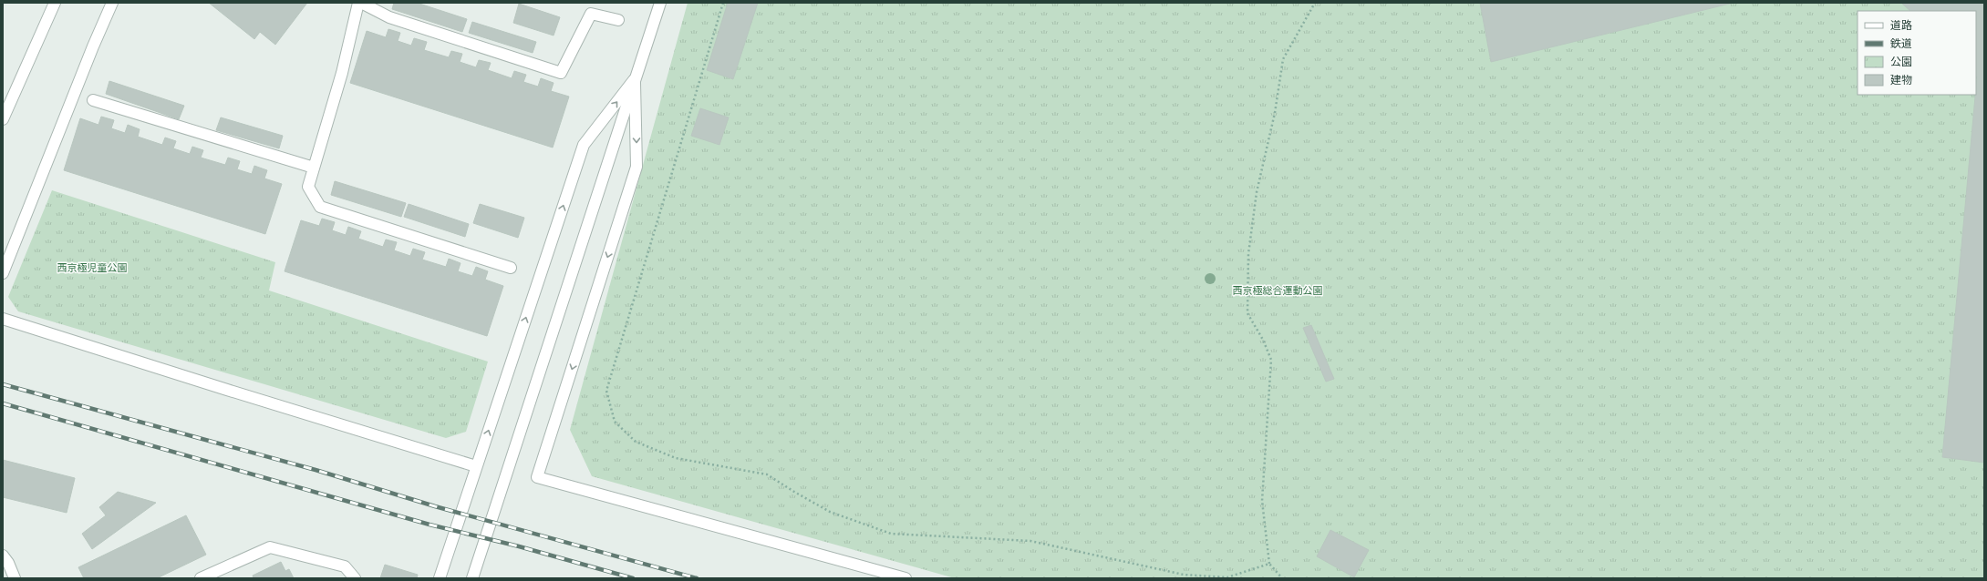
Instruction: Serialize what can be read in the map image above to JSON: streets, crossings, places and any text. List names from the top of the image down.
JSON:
{
  "parks": ["西京極児童公園", "西京極総合運動公園"],
  "legend": [
    "道路",
    "鉄道",
    "公園",
    "建物"
  ]
}
